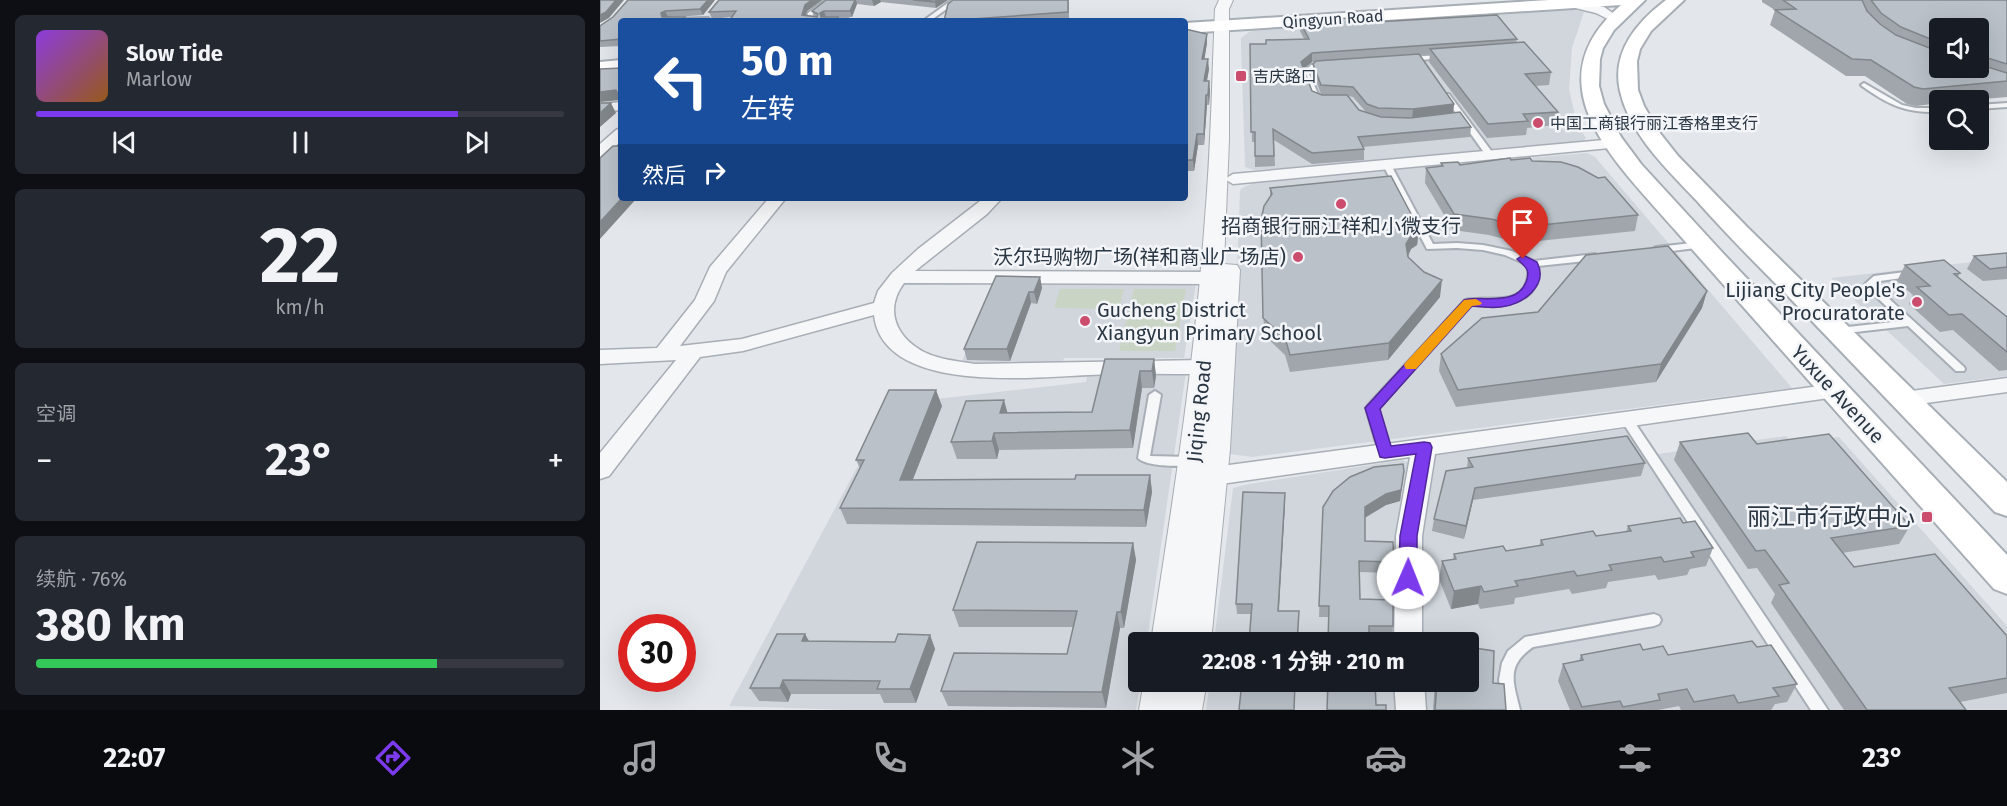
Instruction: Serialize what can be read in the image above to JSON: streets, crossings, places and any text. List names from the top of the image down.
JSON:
{
  "streets": {
    "main road": ["Qingyun Road", "Yuxue Avenue"],
    "street": ["Jiqing Road"]
  },
  "crossings": [
    ["Qingyun Road", "Yuxue Avenue"],
    ["Qingyun Road", "Jiqing Road"]
  ],
  "places": {
    "transit": ["吉庆路口", "丽江市行政中心"],
    "other": [
      "中国工商银行丽江香格里支行",
      "招商银行丽江祥和小微支行",
      "沃尔玛购物广场(祥和商业广场店)",
      "Lijiang City People's Procuratorate",
      "Gucheng District Xiangyun Primary School"
    ]
  },
  "page": {
    "turn": ["50 m", "左转"],
    "song": ["Slow Tide", "Marlow"],
    "then": "然后",
    "tile": [
      ["22", "km/h"],
      "空调",
      ["续航 · 76%", "380 km"]
    ],
    "heat": ["−", "23°", "+"],
    "limit": "30",
    "trip": "22:08 · 1 分钟 · 210 m",
    "tabs": ["22:07", "23°"]
  }
}
